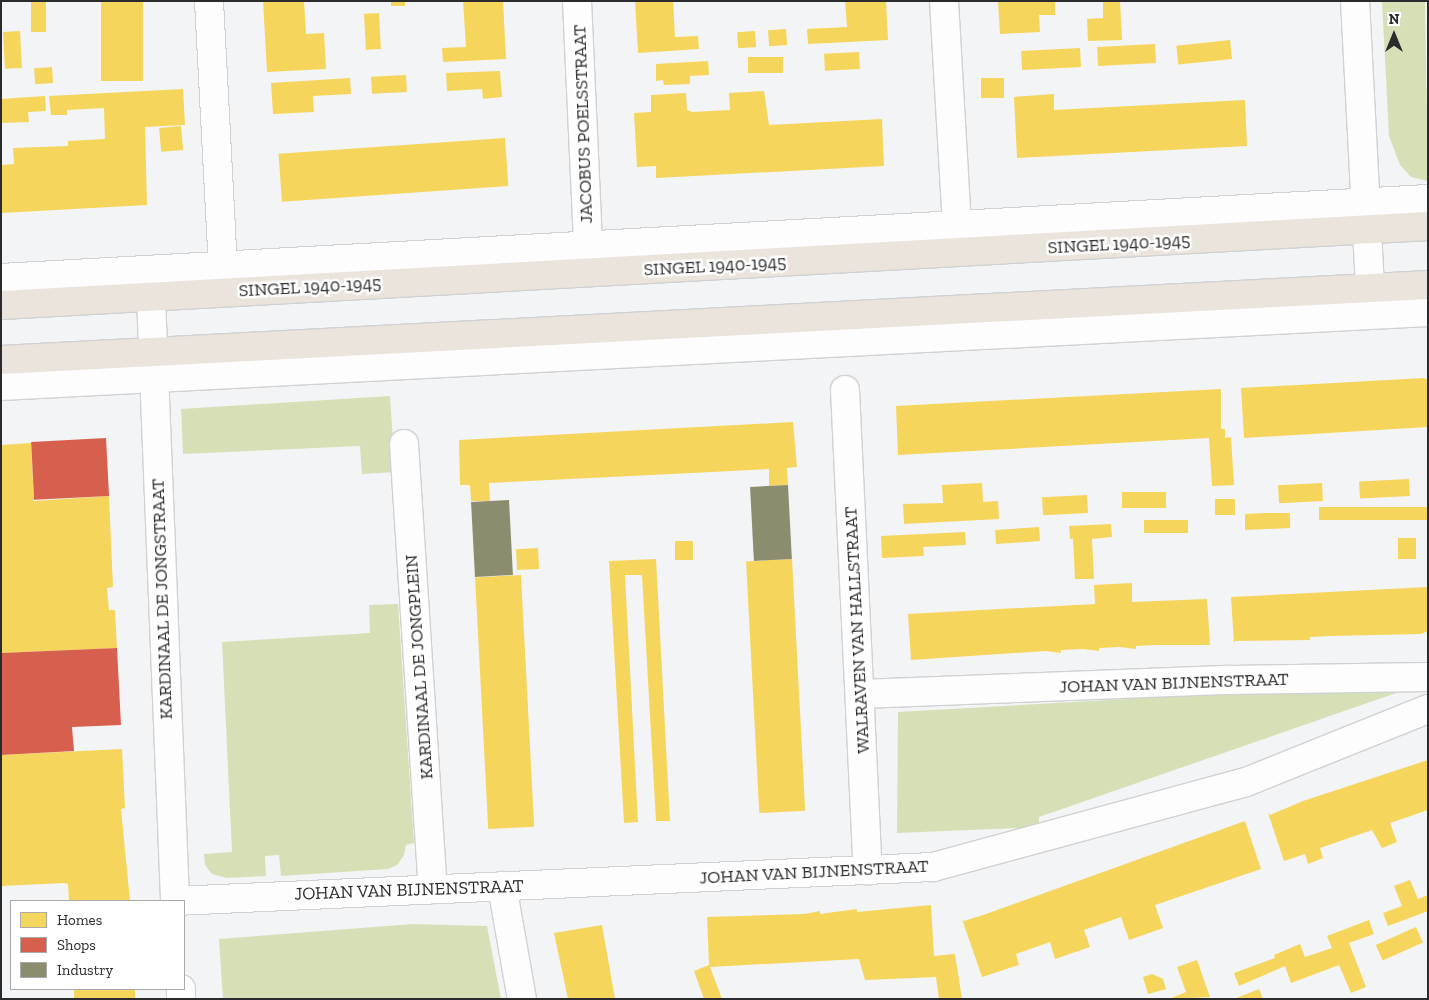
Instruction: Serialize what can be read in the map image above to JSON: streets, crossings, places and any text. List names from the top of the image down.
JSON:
{
  "streets": {
    "main road": ["SINGEL 1940-1945"],
    "street": [
      "JACOBUS POELSSTRAAT",
      "KARDINAAL DE JONGSTRAAT",
      "WALRAVEN VAN HALLSTRAAT",
      "KARDINAAL DE JONGPLEIN",
      "JOHAN VAN BIJNENSTRAAT"
    ]
  },
  "crossings": [
    ["JACOBUS POELSSTRAAT", "SINGEL 1940-1945"],
    ["SINGEL 1940-1945", "KARDINAAL DE JONGSTRAAT"],
    ["WALRAVEN VAN HALLSTRAAT", "JOHAN VAN BIJNENSTRAAT"],
    ["KARDINAAL DE JONGPLEIN", "JOHAN VAN BIJNENSTRAAT"]
  ],
  "legend": ["Homes", "Shops", "Industry"],
  "north": "top"
}
